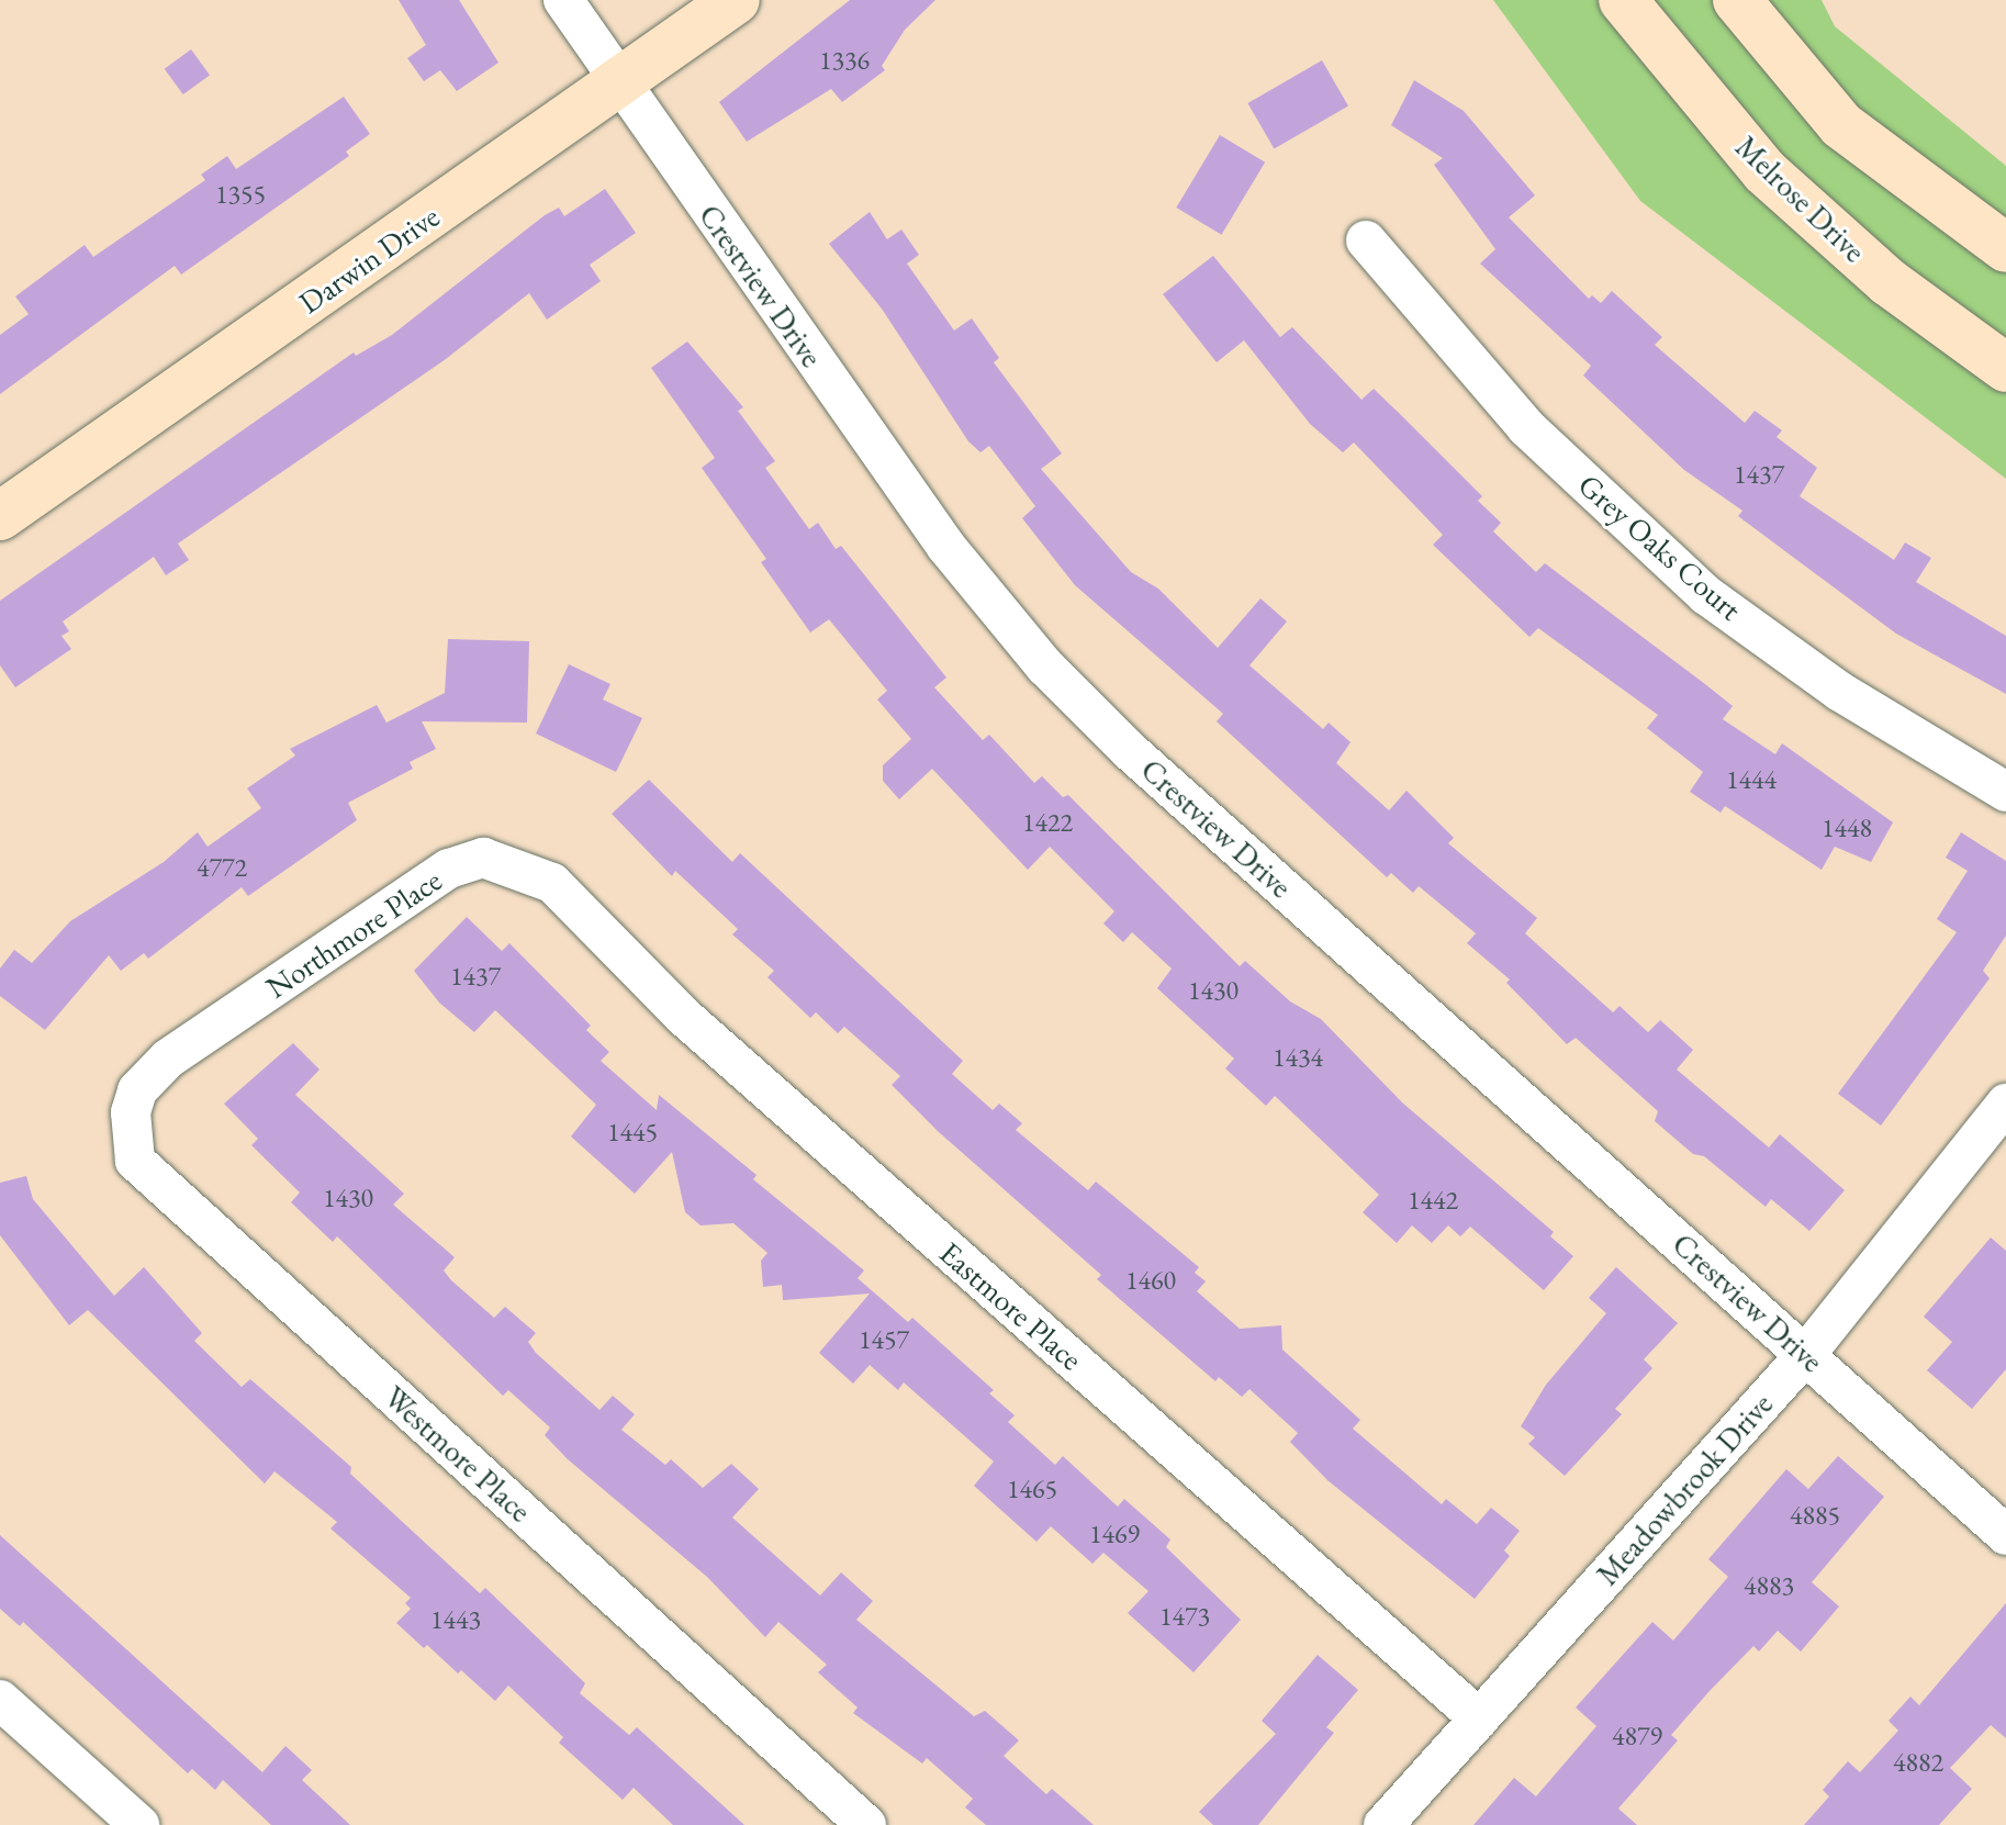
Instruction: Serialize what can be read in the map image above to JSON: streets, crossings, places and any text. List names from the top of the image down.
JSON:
{
  "streets": {
    "street": [
      "Melrose Drive",
      "Darwin Drive",
      "Crestview Drive",
      "Grey Oaks Court",
      "Northmore Place",
      "Eastmore Place",
      "Westmore Place",
      "Meadowbrook Drive"
    ]
  },
  "crossings": [
    ["Darwin Drive", "Crestview Drive"],
    ["Crestview Drive", "Meadowbrook Drive"],
    ["Northmore Place", "Eastmore Place"],
    ["Northmore Place", "Westmore Place"],
    ["Eastmore Place", "Meadowbrook Drive"]
  ],
  "house_numbers": [
    "1336",
    "1355",
    "1437",
    "1444",
    "1422",
    "1448",
    "4772",
    "1437",
    "1430",
    "1434",
    "1445",
    "1430",
    "1442",
    "1460",
    "1457",
    "1465",
    "4885",
    "1469",
    "4883",
    "1473",
    "1443",
    "4879",
    "4882"
  ]
}
